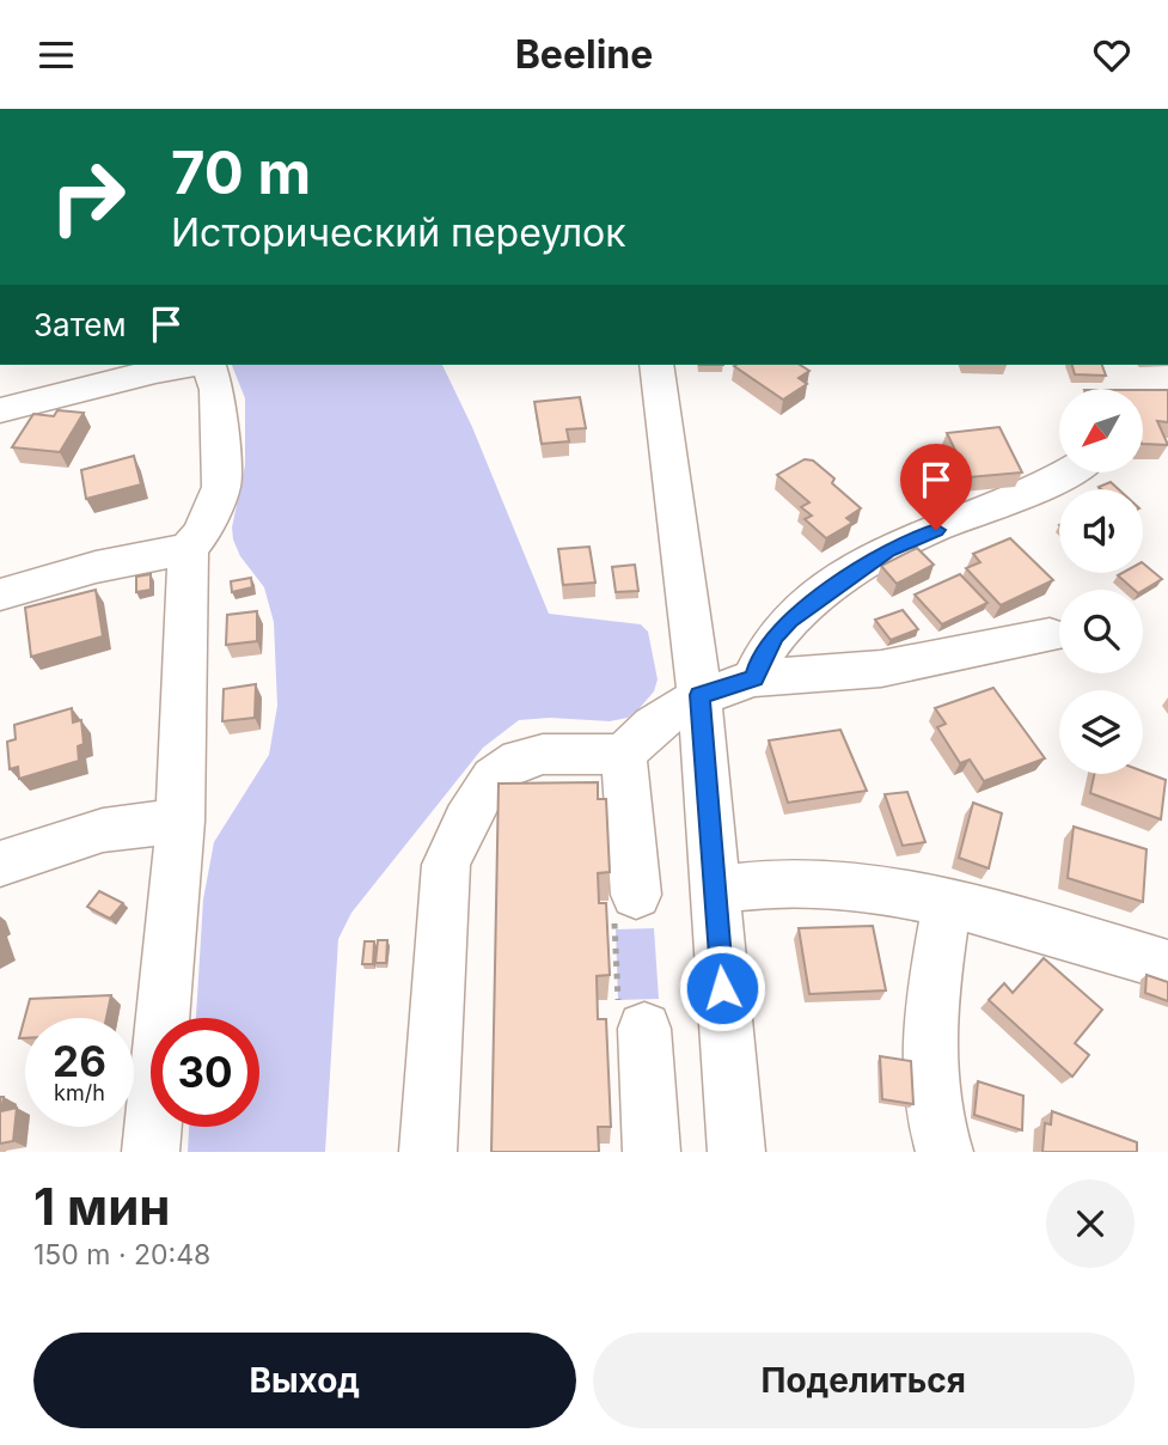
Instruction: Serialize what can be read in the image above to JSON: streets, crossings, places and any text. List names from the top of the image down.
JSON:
{
  "north": "bottom left",
  "page": {
    "header": "Beeline",
    "turn": ["70 m", "Исторический переулок"],
    "then": "Затем",
    "speed": "26 km/h",
    "limit": "30",
    "heading": ["1 мин", "150 m · 20:48"],
    "buttons": ["Выход", "Поделиться"]
  }
}
